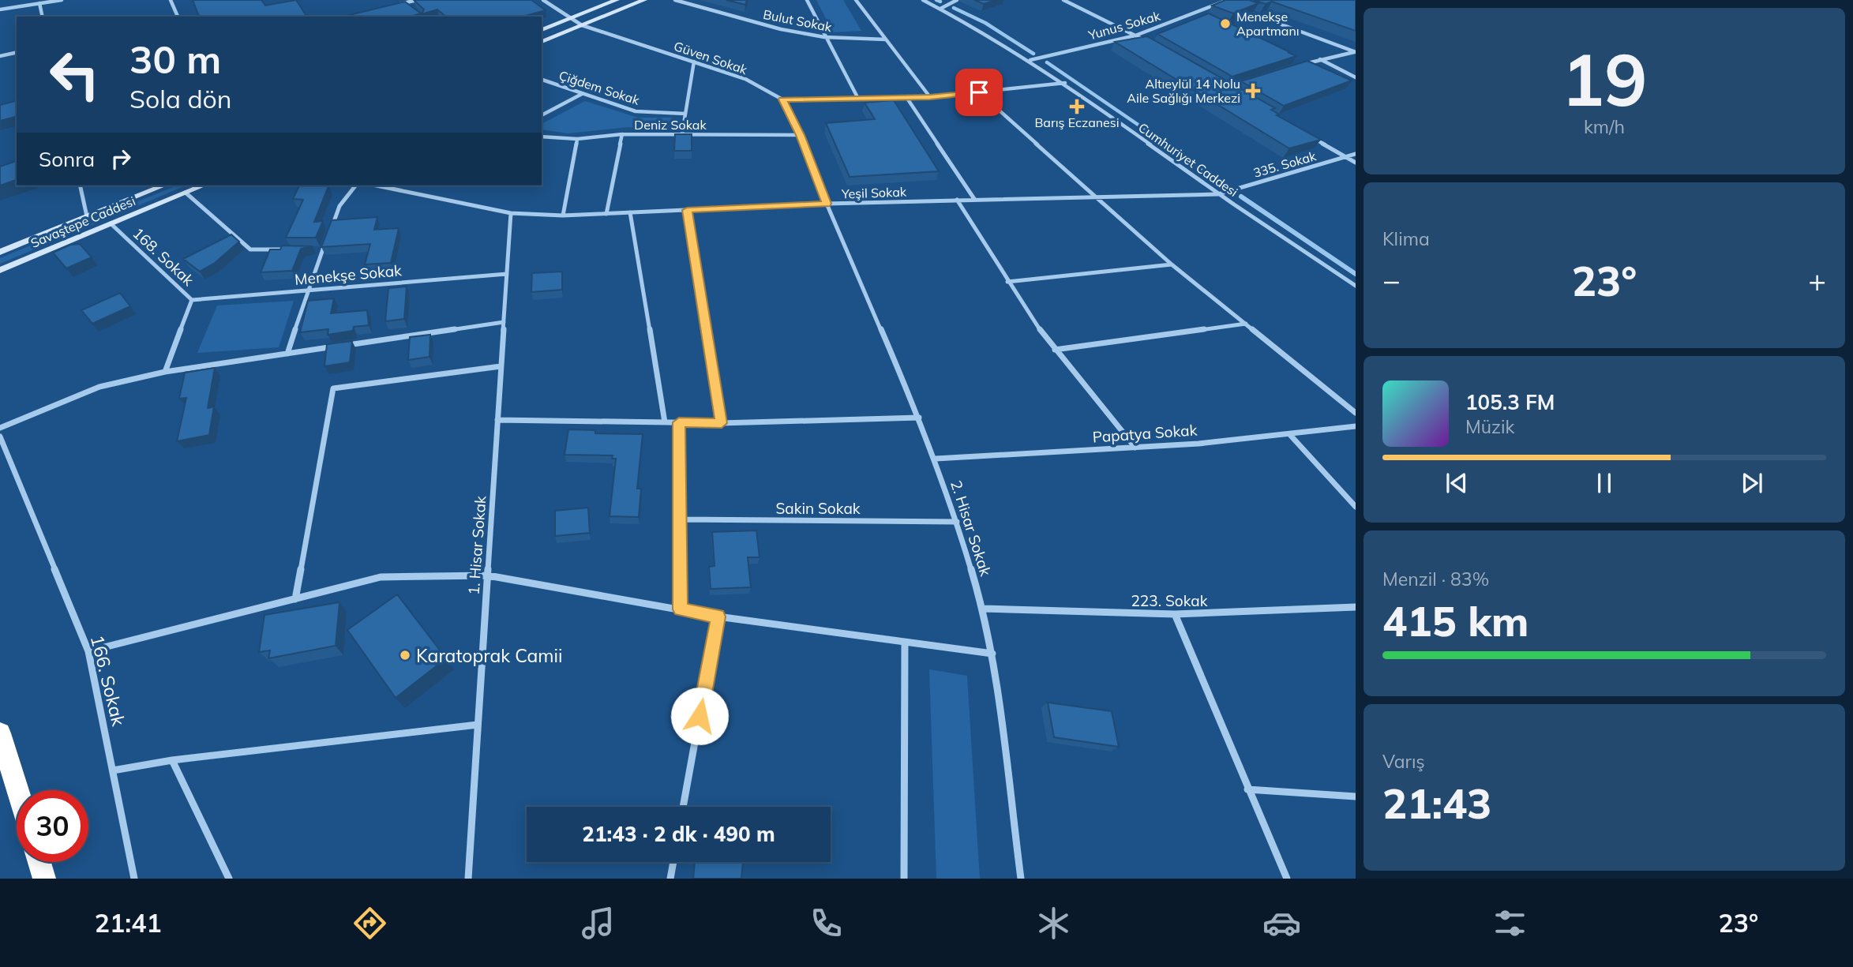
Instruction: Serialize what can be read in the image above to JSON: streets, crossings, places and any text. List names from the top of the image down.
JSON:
{
  "streets": {
    "main road": ["Savaştepe Caddesi"],
    "street": [
      "Bulut Sokak",
      "Yunus Sokak",
      "Güven Sokak",
      "Çiğdem Sokak",
      "Deniz Sokak",
      "Cumhuriyet Caddesi",
      "335. Sokak",
      "Yeşil Sokak",
      "168. Sokak",
      "Menekşe Sokak",
      "Papatya Sokak",
      "Sakin Sokak",
      "2. Hisar Sokak",
      "1. Hisar Sokak",
      "223. Sokak",
      "166. Sokak"
    ]
  },
  "crossings": [
    ["Yunus Sokak", "Cumhuriyet Caddesi"],
    ["Güven Sokak", "Cumhuriyet Caddesi"],
    ["Güven Sokak", "2. Hisar Sokak"],
    ["Deniz Sokak", "2. Hisar Sokak"],
    ["Cumhuriyet Caddesi", "335. Sokak"],
    ["Cumhuriyet Caddesi", "Yeşil Sokak"],
    ["335. Sokak", "Yeşil Sokak"],
    ["Yeşil Sokak", "2. Hisar Sokak"],
    ["Yeşil Sokak", "1. Hisar Sokak"],
    ["Savaştepe Caddesi", "168. Sokak"],
    ["168. Sokak", "Menekşe Sokak"],
    ["Menekşe Sokak", "1. Hisar Sokak"],
    ["Papatya Sokak", "2. Hisar Sokak"],
    ["Sakin Sokak", "2. Hisar Sokak"],
    ["2. Hisar Sokak", "223. Sokak"]
  ],
  "places": {
    "other": ["Menekşe Apartmanı", "Karatoprak Camii"],
    "health": ["Altıeylül 14 Nolu Aile Sağlığı Merkezi", "Barış Eczanesi"]
  },
  "page": {
    "tile": [
      ["19", "km/h"],
      "Klima",
      ["Menzil · 83%", "415 km"],
      ["Varış", "21:43"]
    ],
    "turn": ["30 m", "Sola dön"],
    "then": "Sonra",
    "heat": ["−", "23°", "+"],
    "song": ["105.3 FM", "Müzik"],
    "limit": "30",
    "trip": "21:43 · 2 dk · 490 m",
    "tabs": ["21:41", "23°"]
  }
}
